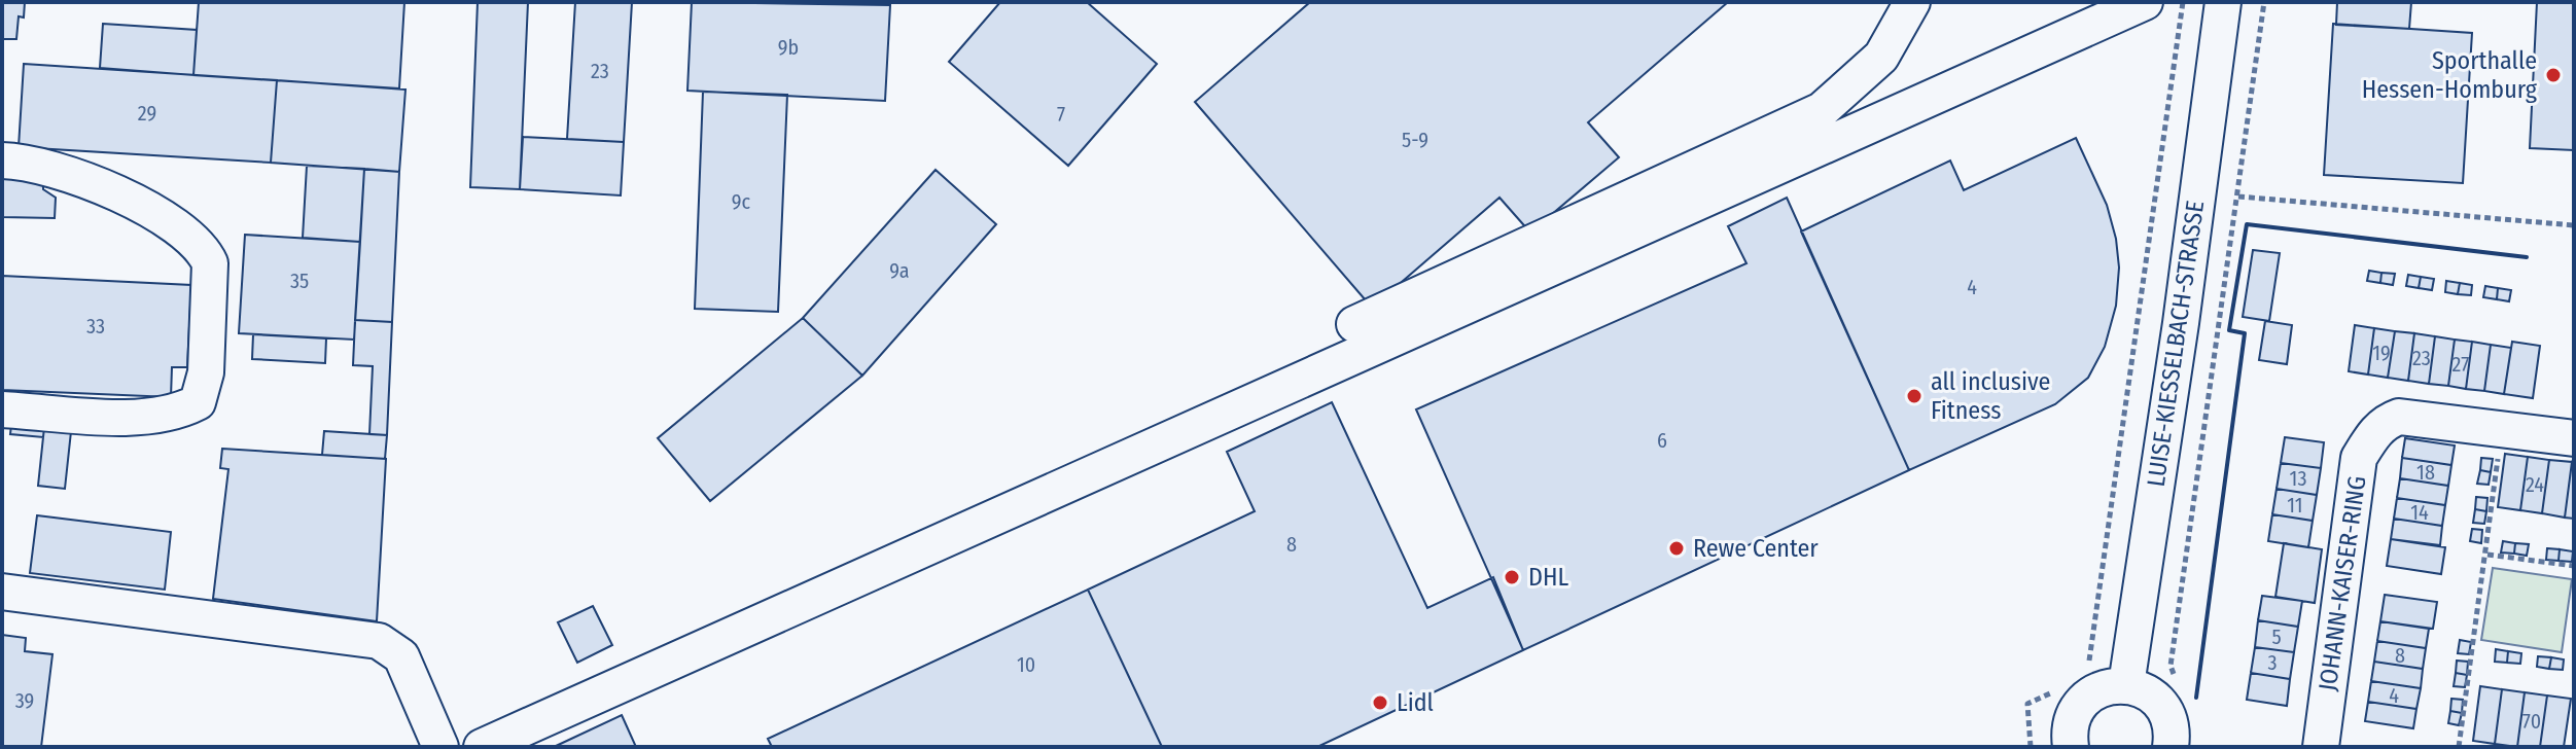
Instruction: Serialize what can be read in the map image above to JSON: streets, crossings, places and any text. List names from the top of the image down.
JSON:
{
  "streets": {
    "street": ["LUISE-KIESSELBACH-STRASSE", "JOHANN-KAISER-RING"]
  },
  "places": [
    "Sporthalle Hessen-Homburg",
    "all inclusive Fitness",
    "Rewe Center",
    "DHL",
    "Lidl"
  ],
  "house_numbers": [
    "9b",
    "23",
    "29",
    "7",
    "5-9",
    "9c",
    "9a",
    "35",
    "4",
    "33",
    "19",
    "23",
    "27",
    "6",
    "18",
    "13",
    "24",
    "11",
    "14",
    "8",
    "5",
    "8",
    "3",
    "10",
    "4",
    "39",
    "70"
  ]
}
